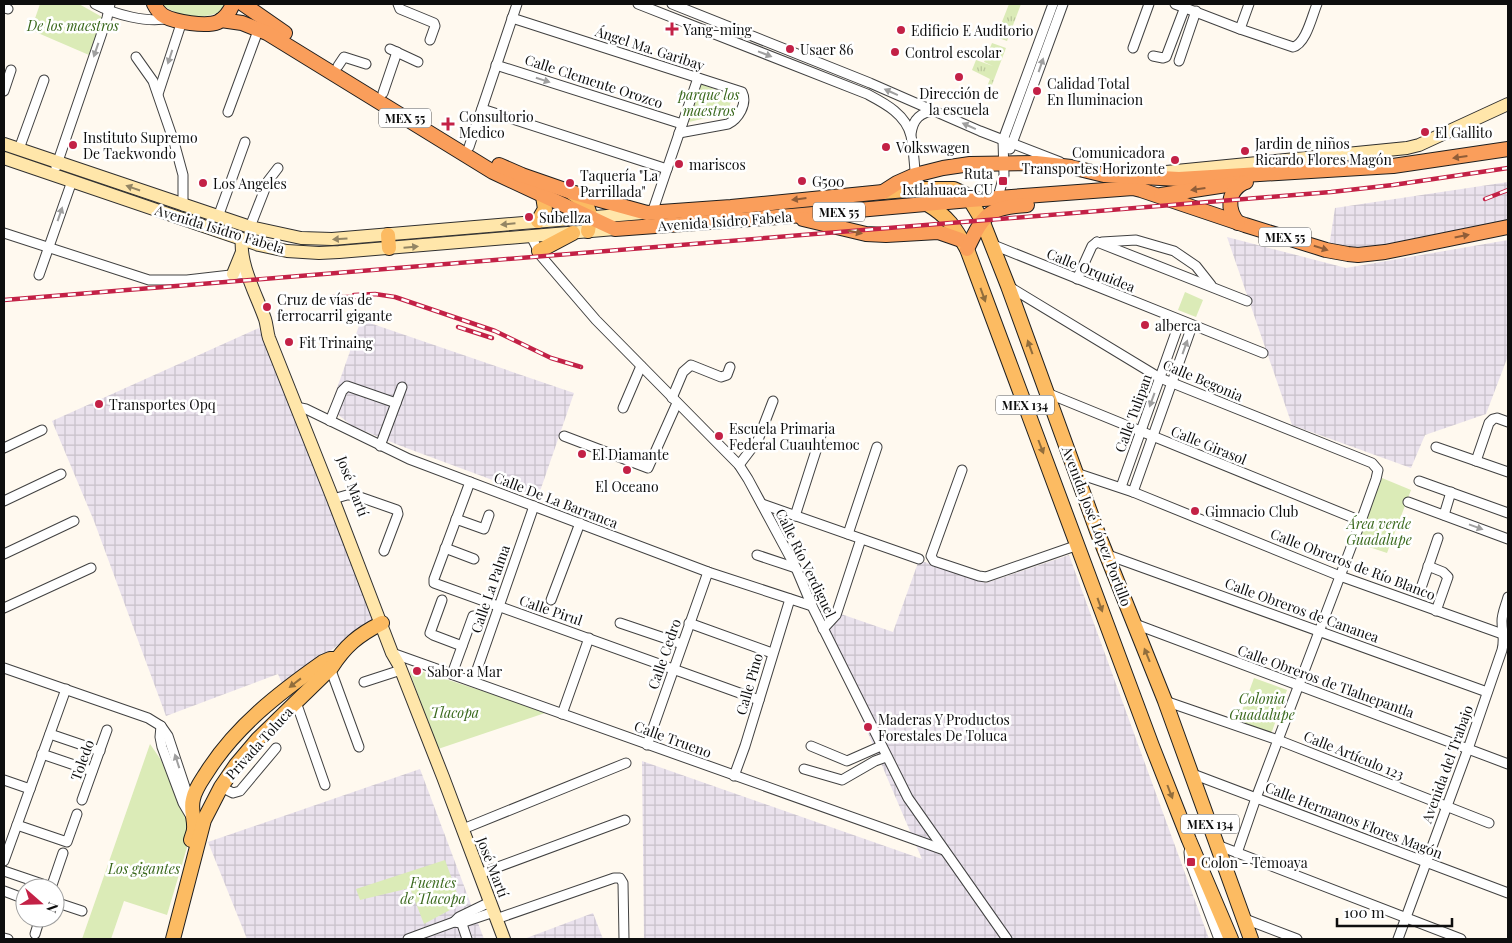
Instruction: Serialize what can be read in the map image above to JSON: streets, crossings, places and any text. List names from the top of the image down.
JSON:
{
  "streets": {
    "highway": ["MEX 55", "Avenida Isidro Fabela"],
    "main road": [
      "MEX 134",
      "José Martí",
      "Avenida José López Portillo",
      "Privada Toluca"
    ],
    "street": [
      "Ángel Ma. Garibay",
      "Calle Clemente Orozco",
      "Calle Orquidea",
      "Calle Begonia",
      "Calle Tulipan",
      "Calle Girasol",
      "Calle De La Barranca",
      "Calle Río Verdiguel",
      "Calle Obreros de Río Blanco",
      "Calle La Palma",
      "Calle Pirul",
      "Calle Obreros de Cananea",
      "Calle Cedro",
      "Calle Obreros de Tlalnepantla",
      "Calle Pino",
      "Calle Trueno",
      "Calle Artículo 123",
      "Toledo",
      "Avenida del Trabajo",
      "Calle Hermanos Flores Magón"
    ]
  },
  "crossings": [
    ["Ángel Ma. Garibay", "Calle Clemente Orozco"],
    ["MEX 55", "Avenida Isidro Fabela"],
    ["Avenida Isidro Fabela", "MEX 134"],
    ["Avenida Isidro Fabela", "José Martí"],
    ["Avenida Isidro Fabela", "Avenida José López Portillo"],
    ["Avenida Isidro Fabela", "Calle Río Verdiguel"],
    ["Calle Orquidea", "Calle Tulipan"],
    ["Calle Orquidea", "Avenida José López Portillo"],
    ["Calle Begonia", "Calle Tulipan"],
    ["Calle Begonia", "Calle Girasol"],
    ["Calle Begonia", "Avenida José López Portillo"],
    ["MEX 134", "Avenida José López Portillo"],
    ["Calle Tulipan", "Calle Girasol"],
    ["Calle Tulipan", "Calle Obreros de Río Blanco"],
    ["Calle Girasol", "Avenida José López Portillo"],
    ["José Martí", "Calle De La Barranca"],
    ["José Martí", "Calle Trueno"],
    ["José Martí", "Privada Toluca"],
    ["Calle De La Barranca", "Calle Río Verdiguel"],
    ["Calle De La Barranca", "Calle La Palma"],
    ["Calle De La Barranca", "Calle Pirul"],
    ["Calle De La Barranca", "Calle Cedro"],
    ["Calle De La Barranca", "Calle Pino"],
    ["Avenida José López Portillo", "Calle Obreros de Río Blanco"],
    ["Avenida José López Portillo", "Calle Obreros de Cananea"],
    ["Avenida José López Portillo", "Calle Obreros de Tlalnepantla"],
    ["Avenida José López Portillo", "Calle Artículo 123"],
    ["Avenida José López Portillo", "Calle Hermanos Flores Magón"],
    ["Calle Río Verdiguel", "Calle Trueno"],
    ["Calle Obreros de Río Blanco", "Avenida del Trabajo"],
    ["Calle La Palma", "Calle Pirul"],
    ["Calle La Palma", "Calle Trueno"],
    ["Calle Pirul", "Calle Cedro"],
    ["Calle Pirul", "Calle Pino"],
    ["Calle Obreros de Cananea", "Avenida del Trabajo"],
    ["Calle Cedro", "Calle Trueno"],
    ["Calle Obreros de Tlalnepantla", "Avenida del Trabajo"],
    ["Calle Pino", "Calle Trueno"],
    ["Calle Artículo 123", "Avenida del Trabajo"],
    ["Avenida del Trabajo", "Calle Hermanos Flores Magón"]
  ],
  "parks": [
    "De los maestros",
    "parque los maestros",
    "Área verde Guadalupe",
    "Colonia Guadalupe",
    "Tlacopa",
    "Los gigantes",
    "Fuentes de Tlacopa"
  ],
  "places": {
    "health": ["Yang-ming", "Consultorio Medico"],
    "other": [
      "Edificio E Auditorio",
      "Usaer 86",
      "Control escolar",
      "Dirección de la escuela",
      "Calidad Total En Iluminacion",
      "El Gallito",
      "Instituto Supremo De Taekwondo",
      "Volkswagen",
      "Jardin de niños Ricardo Flores Magón",
      "Comunicadora Transportes Horizonte",
      "mariscos",
      "G500",
      "Los Angeles",
      "Taquería \"La Parrillada\"",
      "Subellza",
      "Cruz de vías de ferrocarril gigante",
      "alberca",
      "Fit Trinaing",
      "Transportes Opq",
      "Escuela Primaria Federal Cuauhtemoc",
      "El Diamante",
      "El Oceano",
      "Gimnacio Club",
      "Sabor a Mar",
      "Maderas Y Productos Forestales De Toluca"
    ],
    "transit": ["Ruta Ixtlahuaca-CU", "Colon - Temoaya"]
  },
  "scale_bar": "100 m",
  "north": "right"
}
